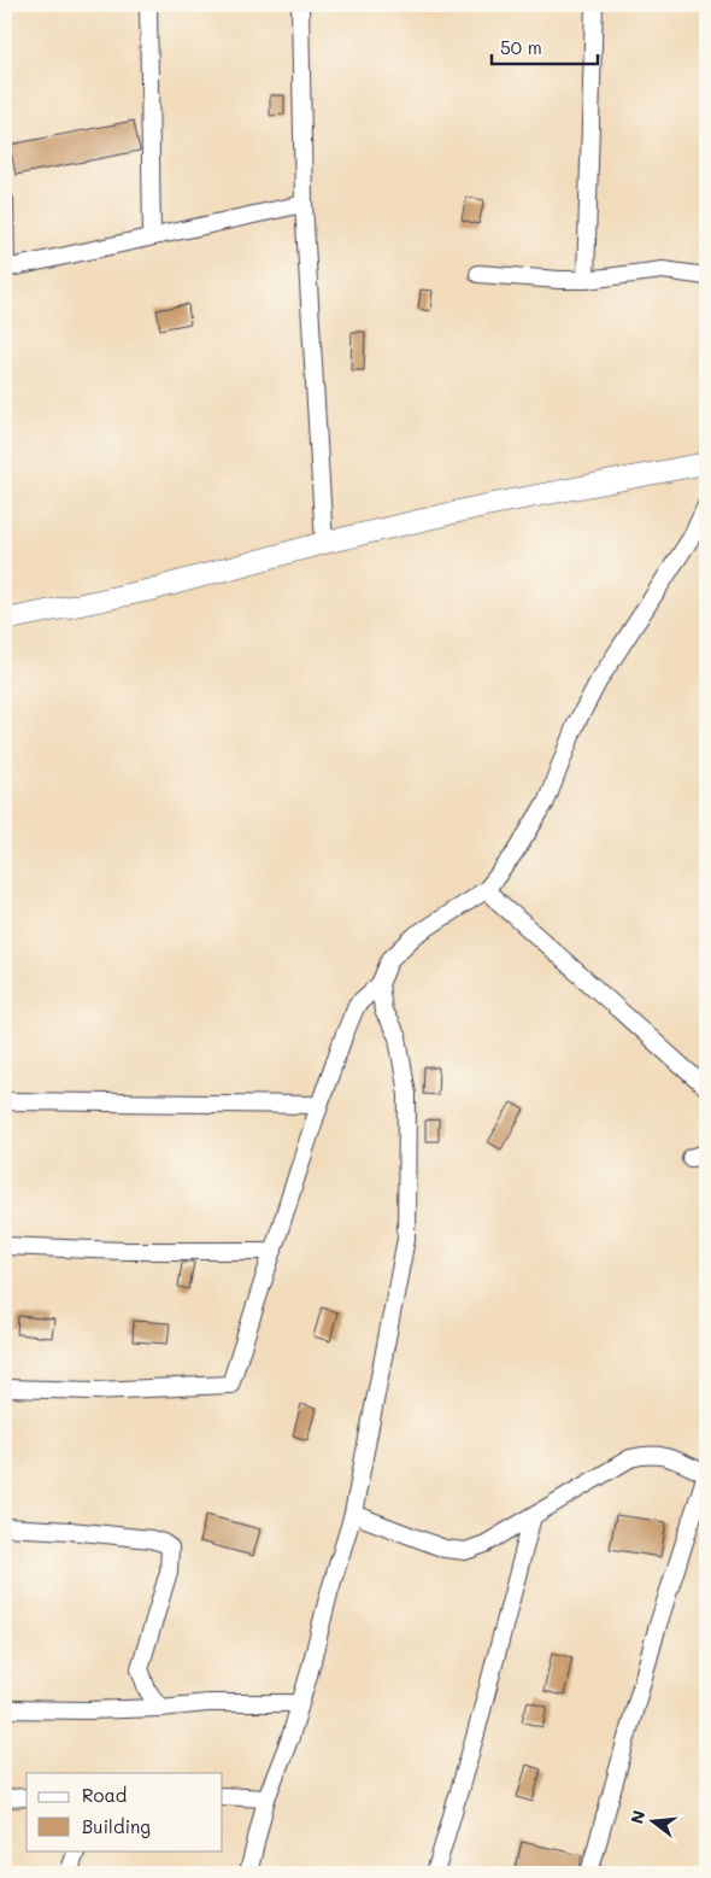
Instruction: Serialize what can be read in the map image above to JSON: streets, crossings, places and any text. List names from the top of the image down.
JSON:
{
  "legend": ["Road", "Building"],
  "scale_bar": "50 m",
  "north": "left"
}
